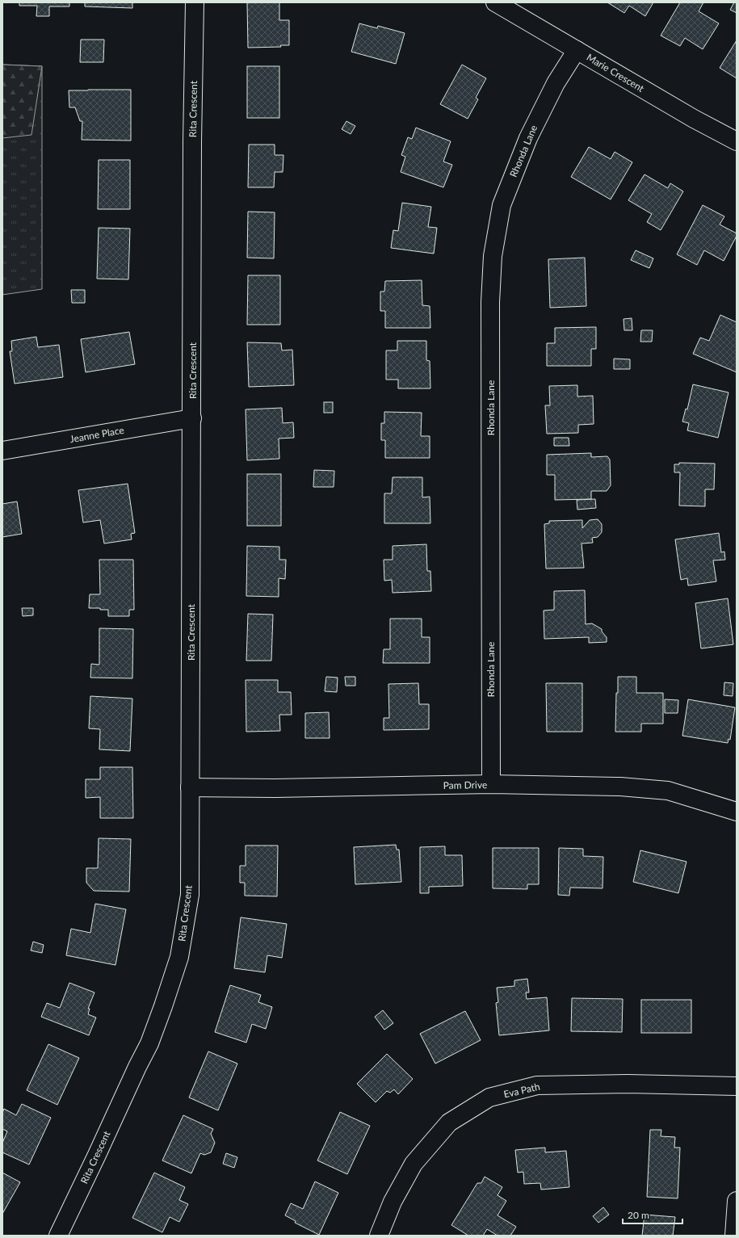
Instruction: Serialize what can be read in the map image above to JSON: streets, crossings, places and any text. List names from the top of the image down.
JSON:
{
  "streets": {
    "street": [
      "Marie Crescent",
      "Rita Crescent",
      "Rhonda Lane",
      "Jeanne Place",
      "Pam Drive",
      "Eva Path"
    ]
  },
  "crossings": [
    ["Marie Crescent", "Rhonda Lane"],
    ["Rita Crescent", "Jeanne Place"],
    ["Rita Crescent", "Pam Drive"],
    ["Rhonda Lane", "Pam Drive"]
  ],
  "scale_bar": "20 m"
}
